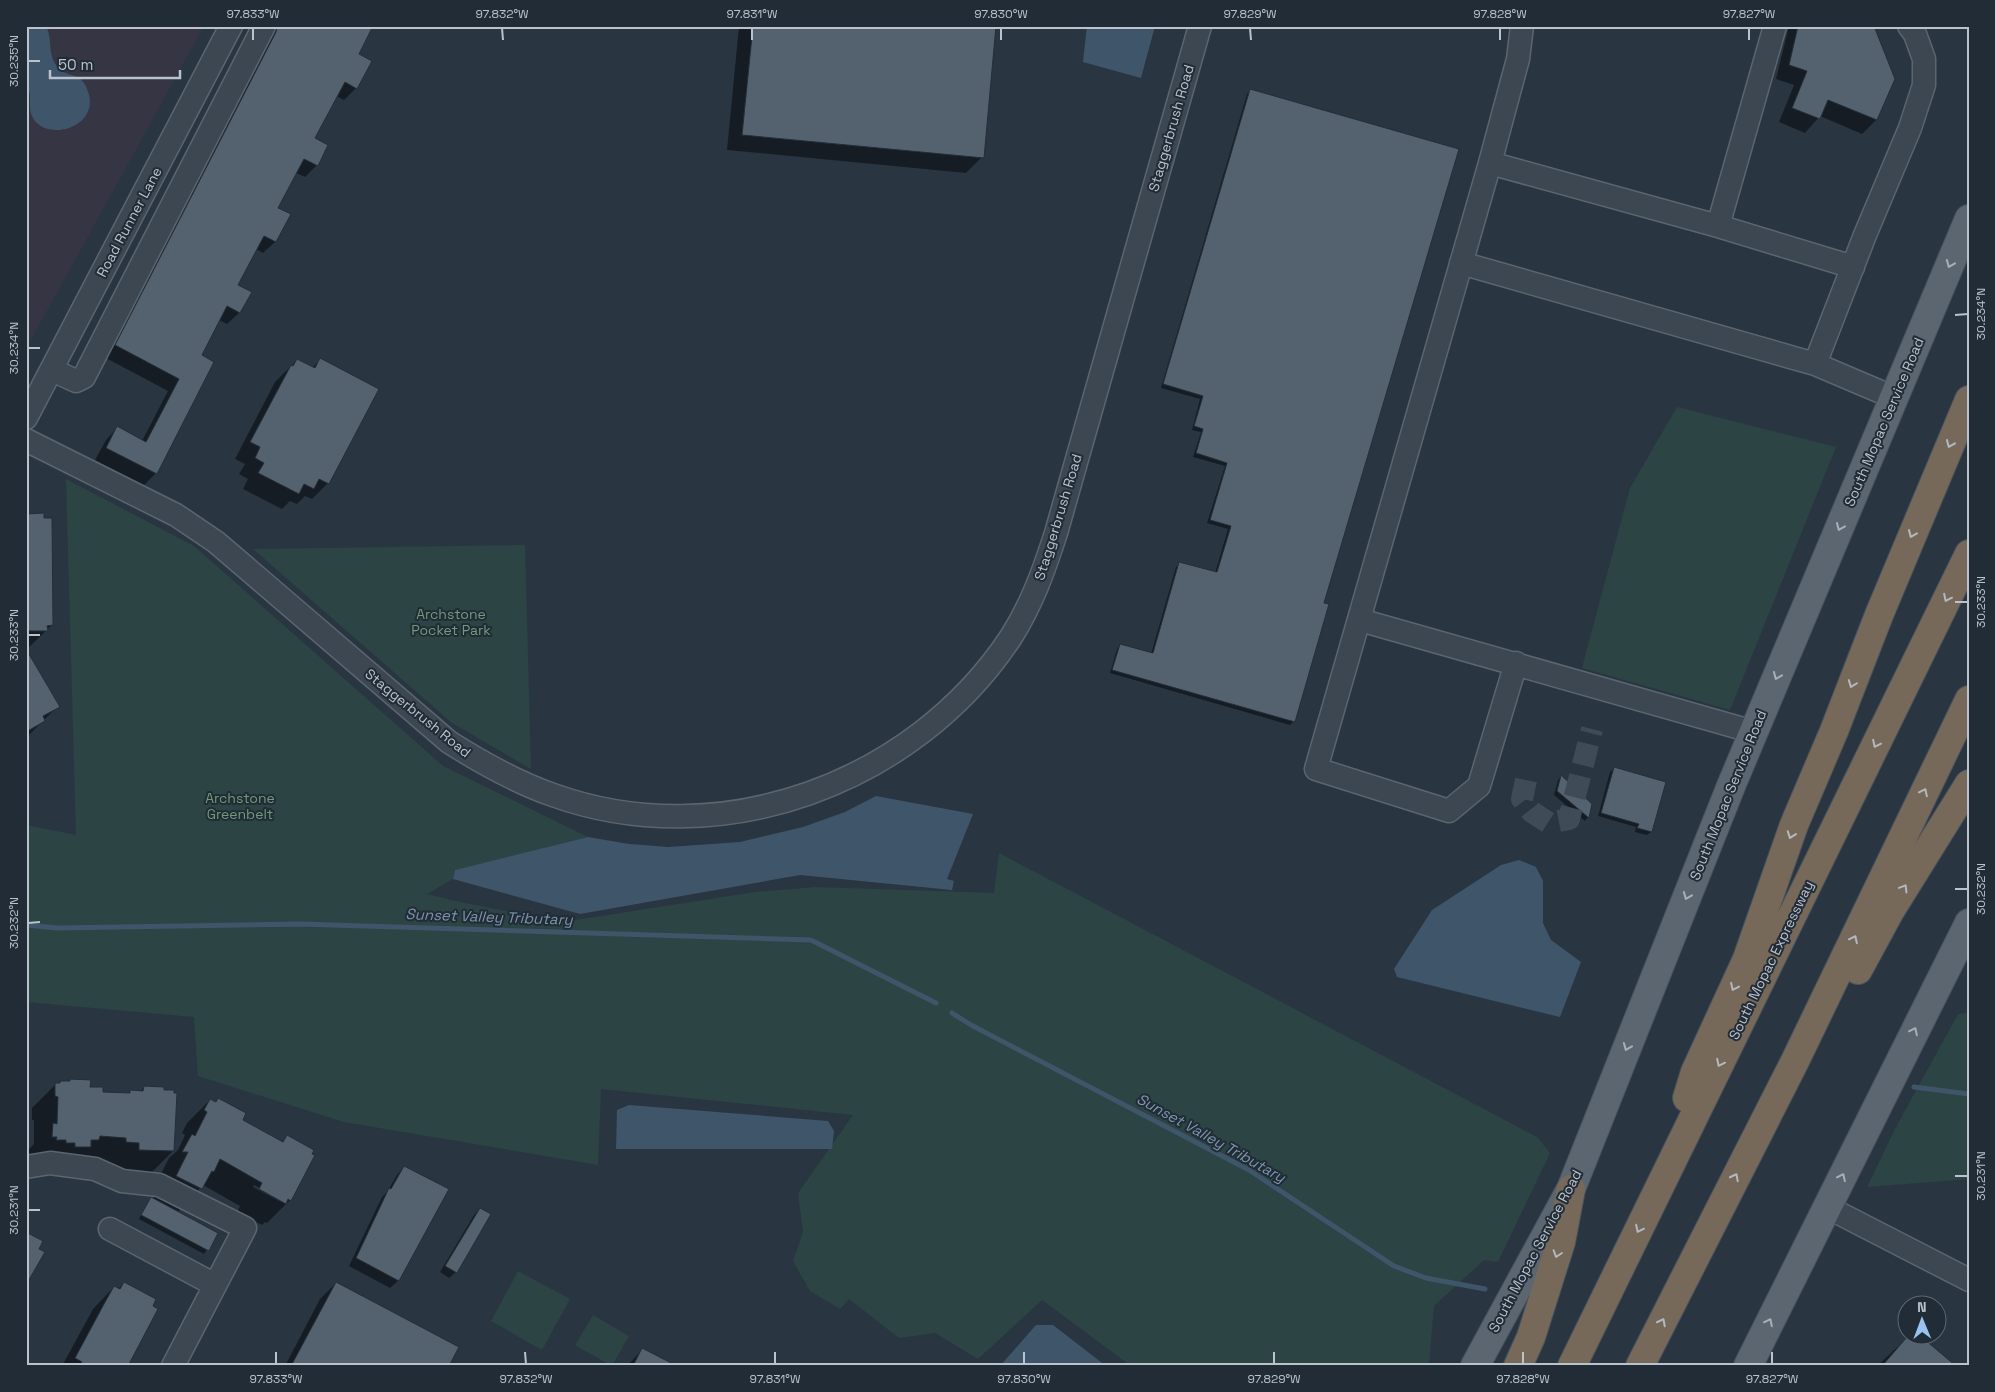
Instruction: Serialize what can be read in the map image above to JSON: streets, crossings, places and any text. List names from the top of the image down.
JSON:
{
  "streets": {
    "highway": ["South Mopac Expressway"],
    "main road": ["South Mopac Service Road"],
    "street": ["Staggerbrush Road", "Road Runner Lane"]
  },
  "one_way": ["South Mopac Service Road"],
  "water": ["Sunset Valley Tributary"],
  "parks": ["Archstone Pocket Park", "Archstone Greenbelt"],
  "scale_bar": "50 m",
  "north": "top",
  "coordinates": [
    "97.833°W",
    "97.832°W",
    "97.831°W",
    "97.830°W",
    "97.829°W",
    "97.828°W",
    "97.827°W",
    "30.235°N",
    "30.234°N",
    "30.233°N",
    "30.232°N",
    "30.231°N"
  ]
}
